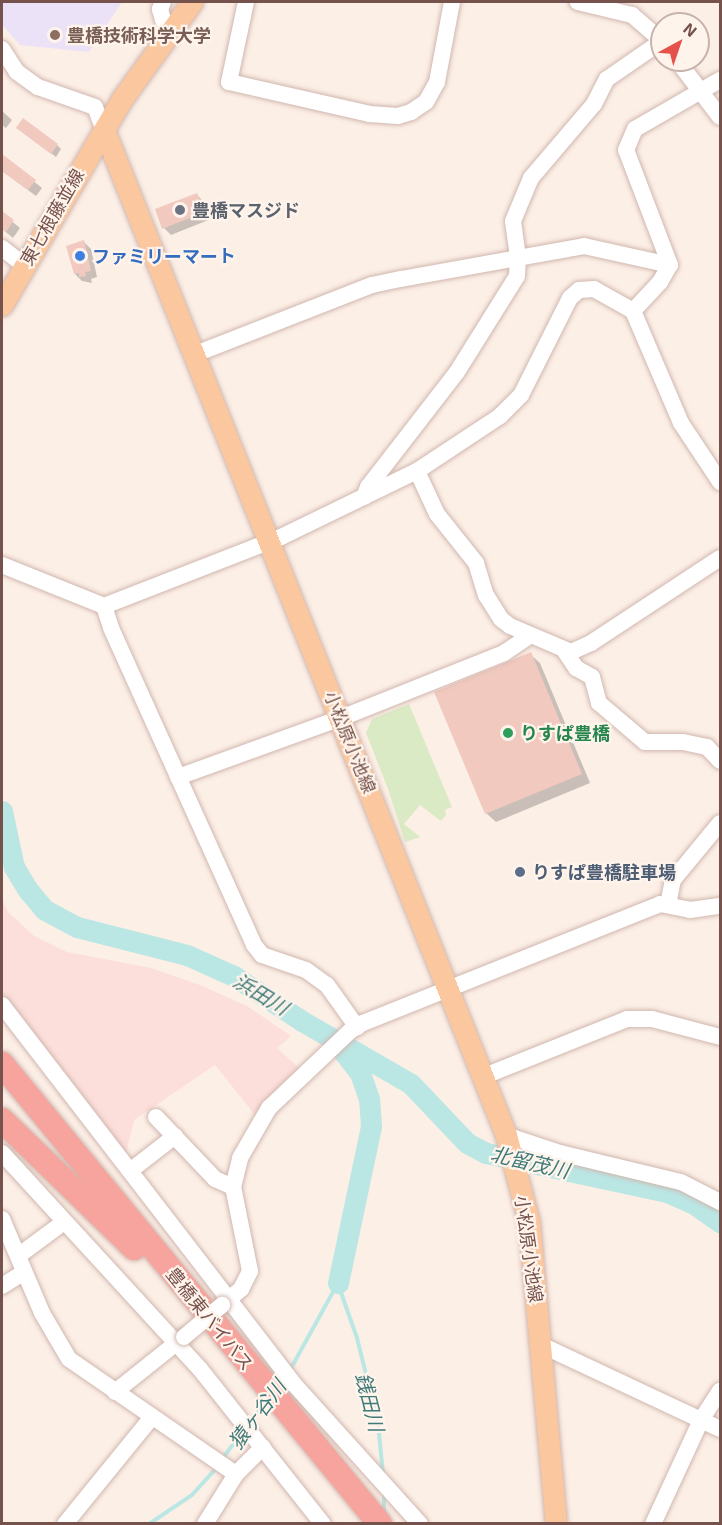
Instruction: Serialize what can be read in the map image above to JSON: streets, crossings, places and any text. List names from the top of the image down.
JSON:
{
  "streets": {
    "highway": ["豊橋東バイパス"],
    "main road": ["東七根藤並線", "小松原小池線"]
  },
  "crossings": [
    ["東七根藤並線", "小松原小池線"]
  ],
  "water": [
    "浜田川",
    "北留茂川",
    "銭田川",
    "猿ヶ谷川"
  ],
  "places": [
    "豊橋技術科学大学",
    "豊橋マスジド",
    "ファミリーマート",
    "りすぱ豊橋",
    "りすぱ豊橋駐車場"
  ],
  "north": "top right"
}
